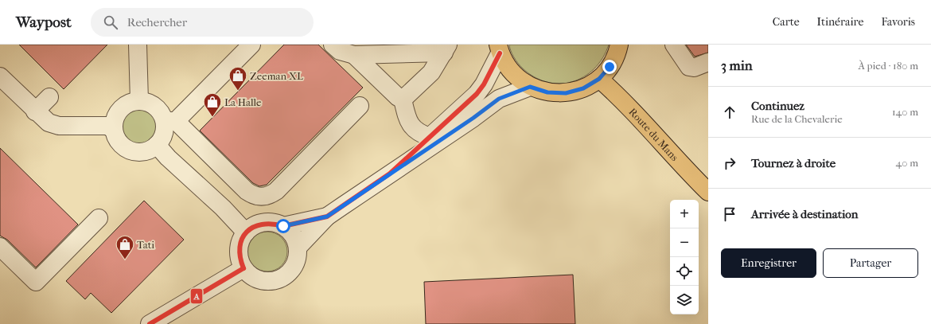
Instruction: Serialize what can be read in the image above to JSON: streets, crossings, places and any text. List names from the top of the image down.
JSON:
{
  "streets": {
    "main road": ["Route du Mans"]
  },
  "places": {
    "shop": ["Zeeman XL", "La Halle", "Tati"]
  },
  "lines": ["transit line A"],
  "page": {
    "header": "Waypost",
    "search": "Rechercher",
    "nav": ["Carte", "Itinéraire", "Favoris"],
    "heading": ["3 min", "À pied · 180 m"],
    "list": [
      ["Continuez", "Rue de la Chevalerie", "140 m"],
      ["Tournez à droite", "40 m"],
      "Arrivée à destination"
    ],
    "map_buttons": ["+", "−"],
    "buttons": ["Enregistrer", "Partager"]
  }
}
